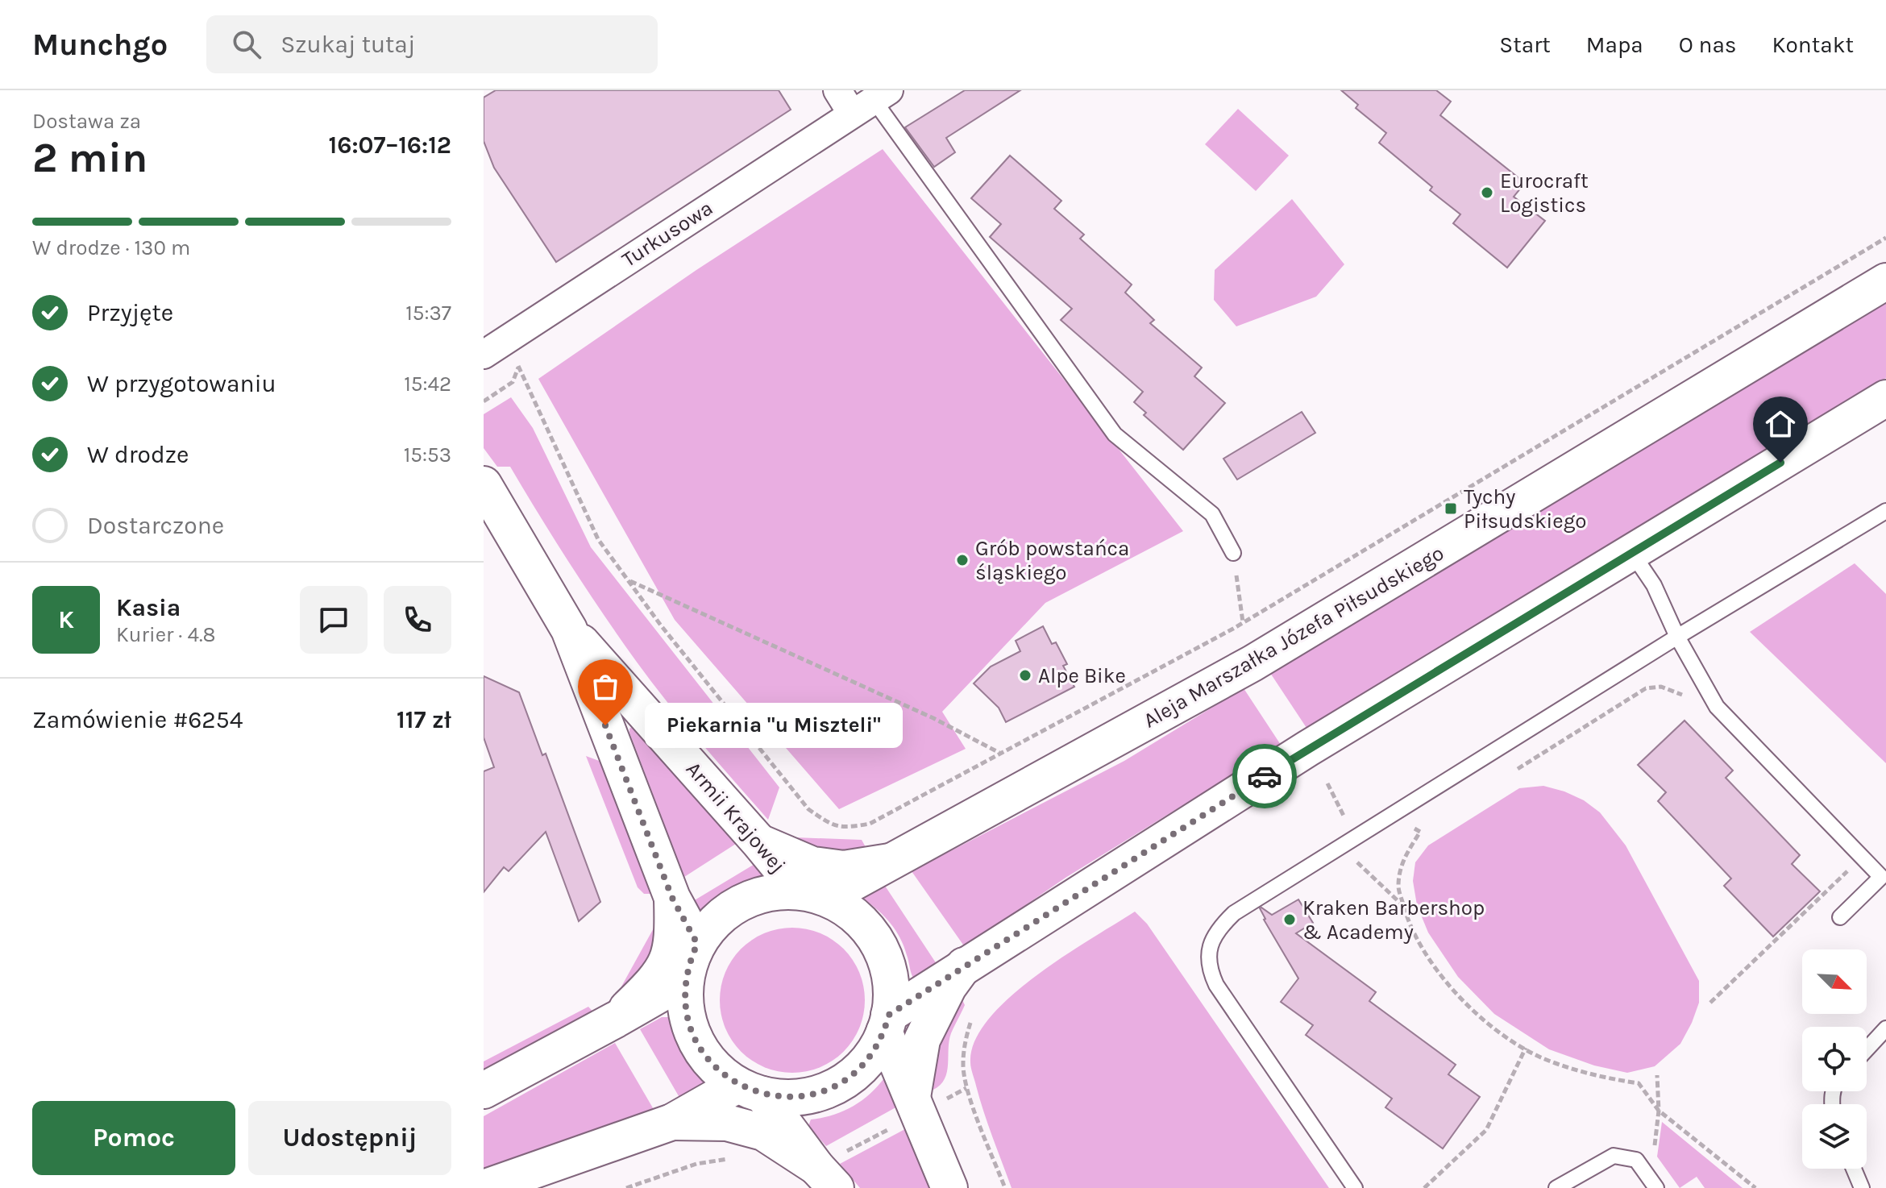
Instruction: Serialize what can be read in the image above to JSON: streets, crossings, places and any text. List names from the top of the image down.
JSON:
{
  "streets": {
    "main road": ["Aleja Marszałka Józefa Piłsudskiego", "Armii Krajowej"],
    "street": ["Turkusowa"]
  },
  "crossings": [
    ["Aleja Marszałka Józefa Piłsudskiego", "Armii Krajowej"]
  ],
  "places": {
    "other": [
      "Eurocraft Logistics",
      "Grób powstańca śląskiego",
      "Alpe Bike",
      "Piekarnia \"u Miszteli\"",
      "Kraken Barbershop & Academy"
    ],
    "transit": ["Tychy Piłsudskiego"]
  },
  "north": "bottom right",
  "page": {
    "header": "Munchgo",
    "search": "Szukaj tutaj",
    "nav": [
      "Start",
      "Mapa",
      "O nas",
      "Kontakt"
    ],
    "heading": ["2 min", "Dostawa za", "16:07–16:12"],
    "panel": [
      "Kasia",
      "Kurier · 4.8",
      "Zamówienie #6254",
      "117 zł"
    ],
    "bar": "W drodze · 130 m",
    "list": [
      ["Przyjęte", "15:37"],
      ["W przygotowaniu", "15:42"],
      ["W drodze", "15:53"],
      "Dostarczone"
    ],
    "round": "K",
    "bubble": "Piekarnia \"u Miszteli\"",
    "buttons": ["Pomoc", "Udostępnij"]
  }
}
